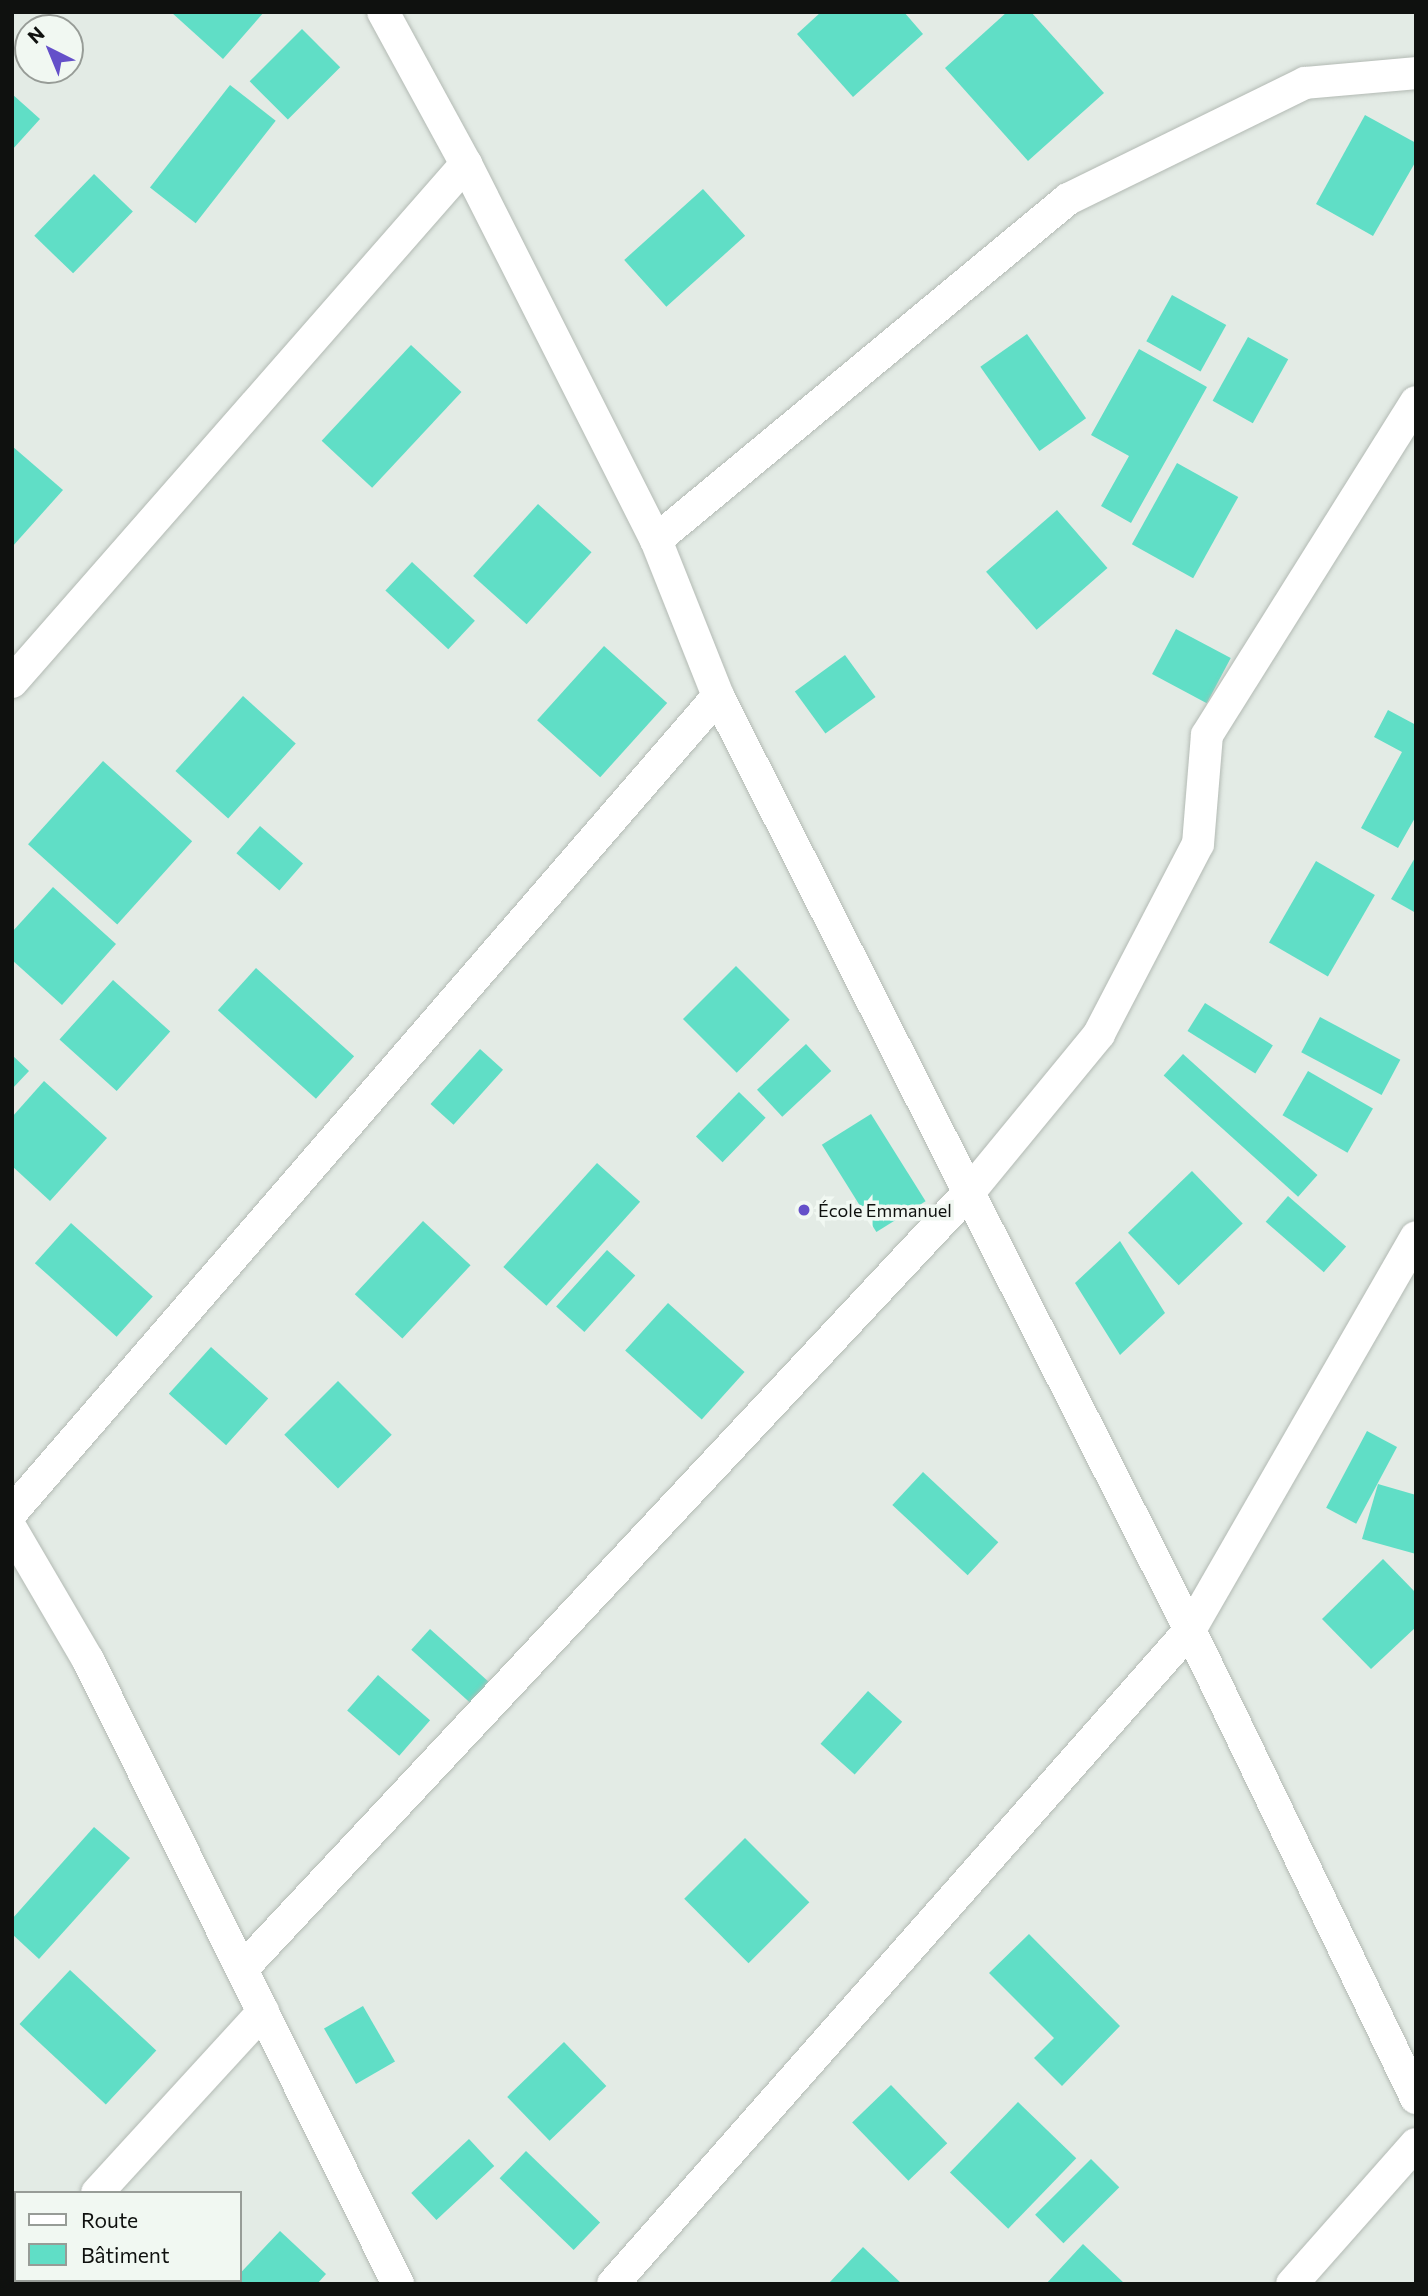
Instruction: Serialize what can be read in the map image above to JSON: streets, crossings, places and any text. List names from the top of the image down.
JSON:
{
  "places": ["École Emmanuel"],
  "legend": ["Route", "Bâtiment"],
  "north": "top left"
}
